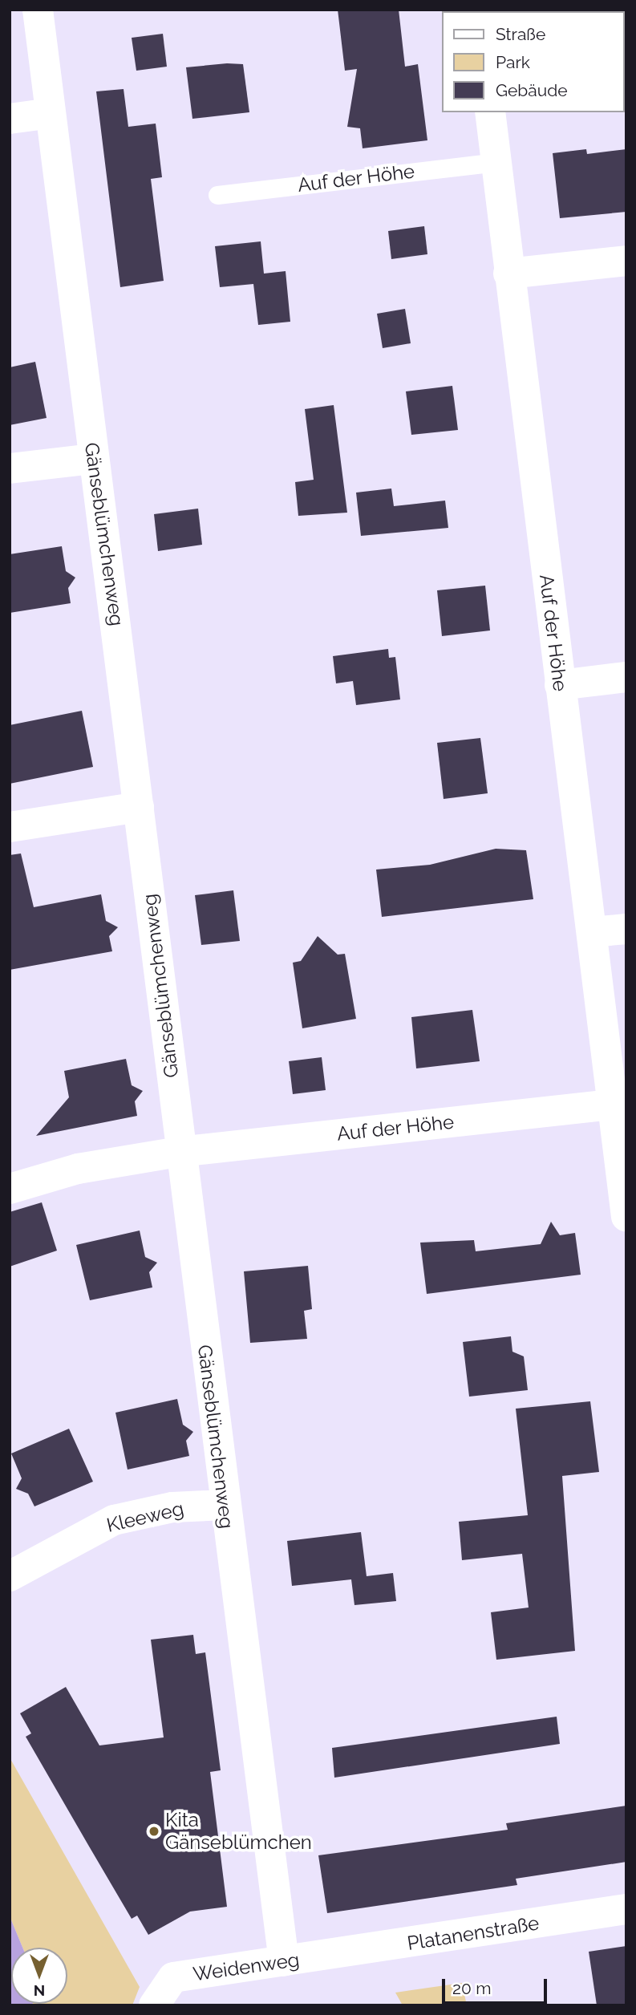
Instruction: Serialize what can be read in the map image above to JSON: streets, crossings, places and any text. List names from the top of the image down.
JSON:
{
  "streets": {
    "street": [
      "Auf der Höhe",
      "Gänseblümchenweg",
      "Kleeweg",
      "Platanenstraße",
      "Weidenweg"
    ]
  },
  "crossings": [
    ["Auf der Höhe", "Gänseblümchenweg"],
    ["Gänseblümchenweg", "Kleeweg"],
    ["Gänseblümchenweg", "Weidenweg"],
    ["Platanenstraße", "Weidenweg"]
  ],
  "places": ["Kita Gänseblümchen"],
  "legend": ["Straße", "Park", "Gebäude"],
  "scale_bar": "20 m",
  "north": "bottom"
}
